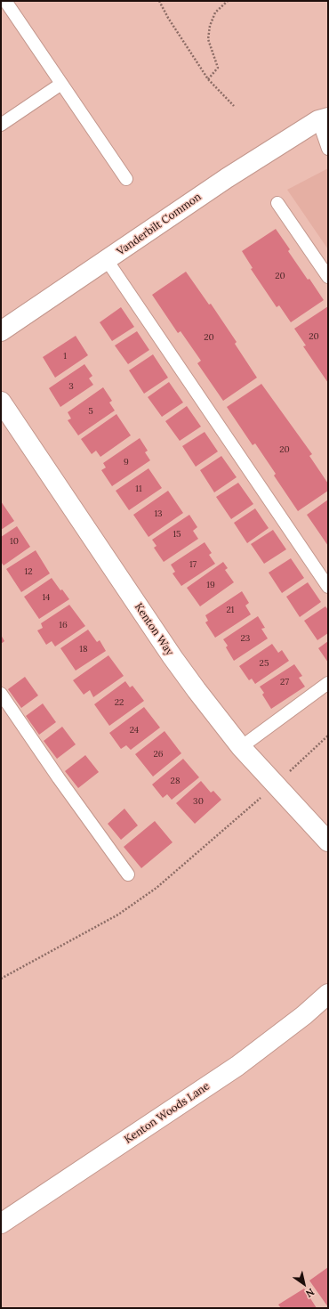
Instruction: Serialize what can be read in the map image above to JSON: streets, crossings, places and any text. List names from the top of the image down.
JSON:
{
  "streets": {
    "street": ["Vanderbilt Common", "Kenton Way", "Kenton Woods Lane"]
  },
  "house_numbers": [
    "20",
    "20",
    "20",
    "1",
    "3",
    "5",
    "20",
    "9",
    "11",
    "13",
    "15",
    "10",
    "17",
    "12",
    "19",
    "14",
    "21",
    "16",
    "23",
    "18",
    "25",
    "27",
    "22",
    "24",
    "26",
    "28",
    "30"
  ],
  "north": "bottom right"
}
